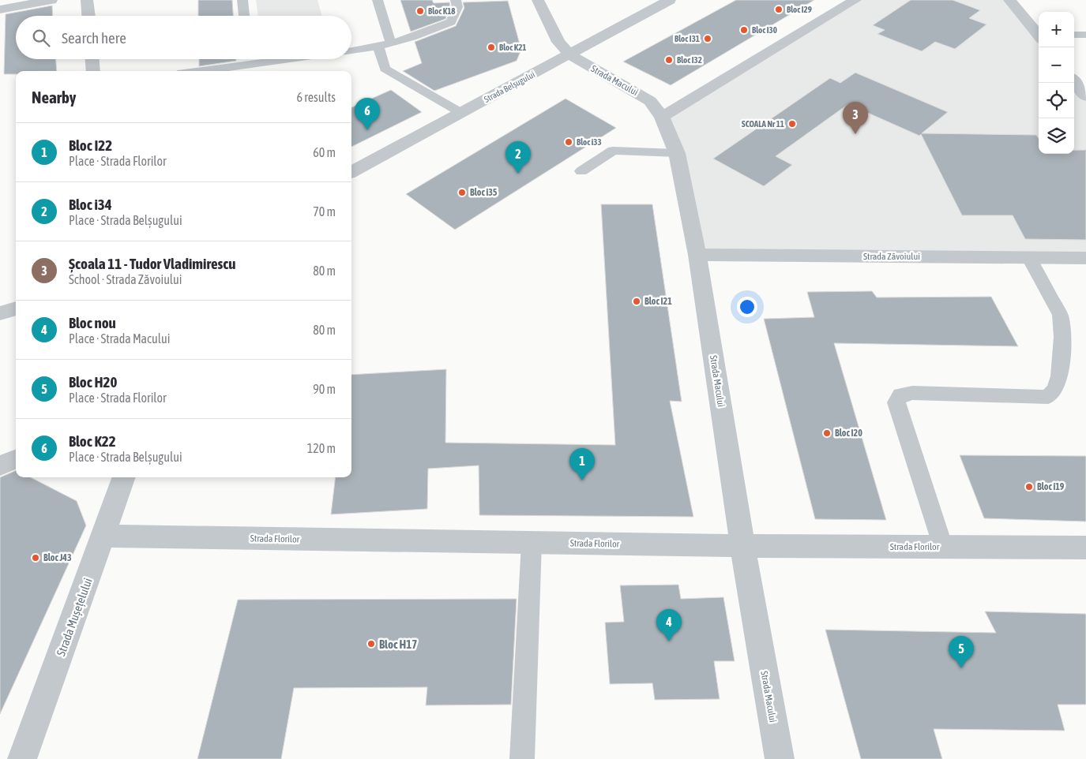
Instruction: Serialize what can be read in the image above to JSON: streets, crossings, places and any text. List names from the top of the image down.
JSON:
{
  "streets": {
    "street": [
      "Strada Macului",
      "Strada Belșugului",
      "Strada Zăvoiului",
      "Strada Florilor",
      "Strada Mușețelului"
    ]
  },
  "crossings": [
    ["Strada Macului", "Strada Belșugului"],
    ["Strada Macului", "Strada Zăvoiului"],
    ["Strada Macului", "Strada Florilor"],
    ["Strada Florilor", "Strada Mușețelului"]
  ],
  "places": [
    "Bloc I29",
    "Bloc K18",
    "Bloc I30",
    "Bloc I31",
    "Bloc K21",
    "Bloc I32",
    "SCOALA Nr 11",
    "Bloc i33",
    "Bloc i35",
    "Bloc I21",
    "Bloc I20",
    "Bloc i19",
    "Bloc J43",
    "Bloc H17"
  ],
  "page": {
    "map_buttons": ["+", "−"],
    "search": "Search here",
    "heading": ["Nearby", "6 results"],
    "pins": [
      "6",
      "3",
      "2",
      "1",
      "4",
      "5"
    ],
    "list": [
      {
        "mark": "1",
        "name": "Bloc I22",
        "note": "Place · Strada Florilor",
        "value": "60 m"
      },
      {
        "mark": "2",
        "name": "Bloc i34",
        "note": "Place · Strada Belșugului",
        "value": "70 m"
      },
      {
        "mark": "3",
        "name": "Școala 11 - Tudor Vladimirescu",
        "note": "School · Strada Zăvoiului",
        "value": "80 m"
      },
      {
        "mark": "4",
        "name": "Bloc nou",
        "note": "Place · Strada Macului",
        "value": "80 m"
      },
      {
        "mark": "5",
        "name": "Bloc H20",
        "note": "Place · Strada Florilor",
        "value": "90 m"
      },
      {
        "mark": "6",
        "name": "Bloc K22",
        "note": "Place · Strada Belșugului",
        "value": "120 m"
      }
    ]
  }
}
